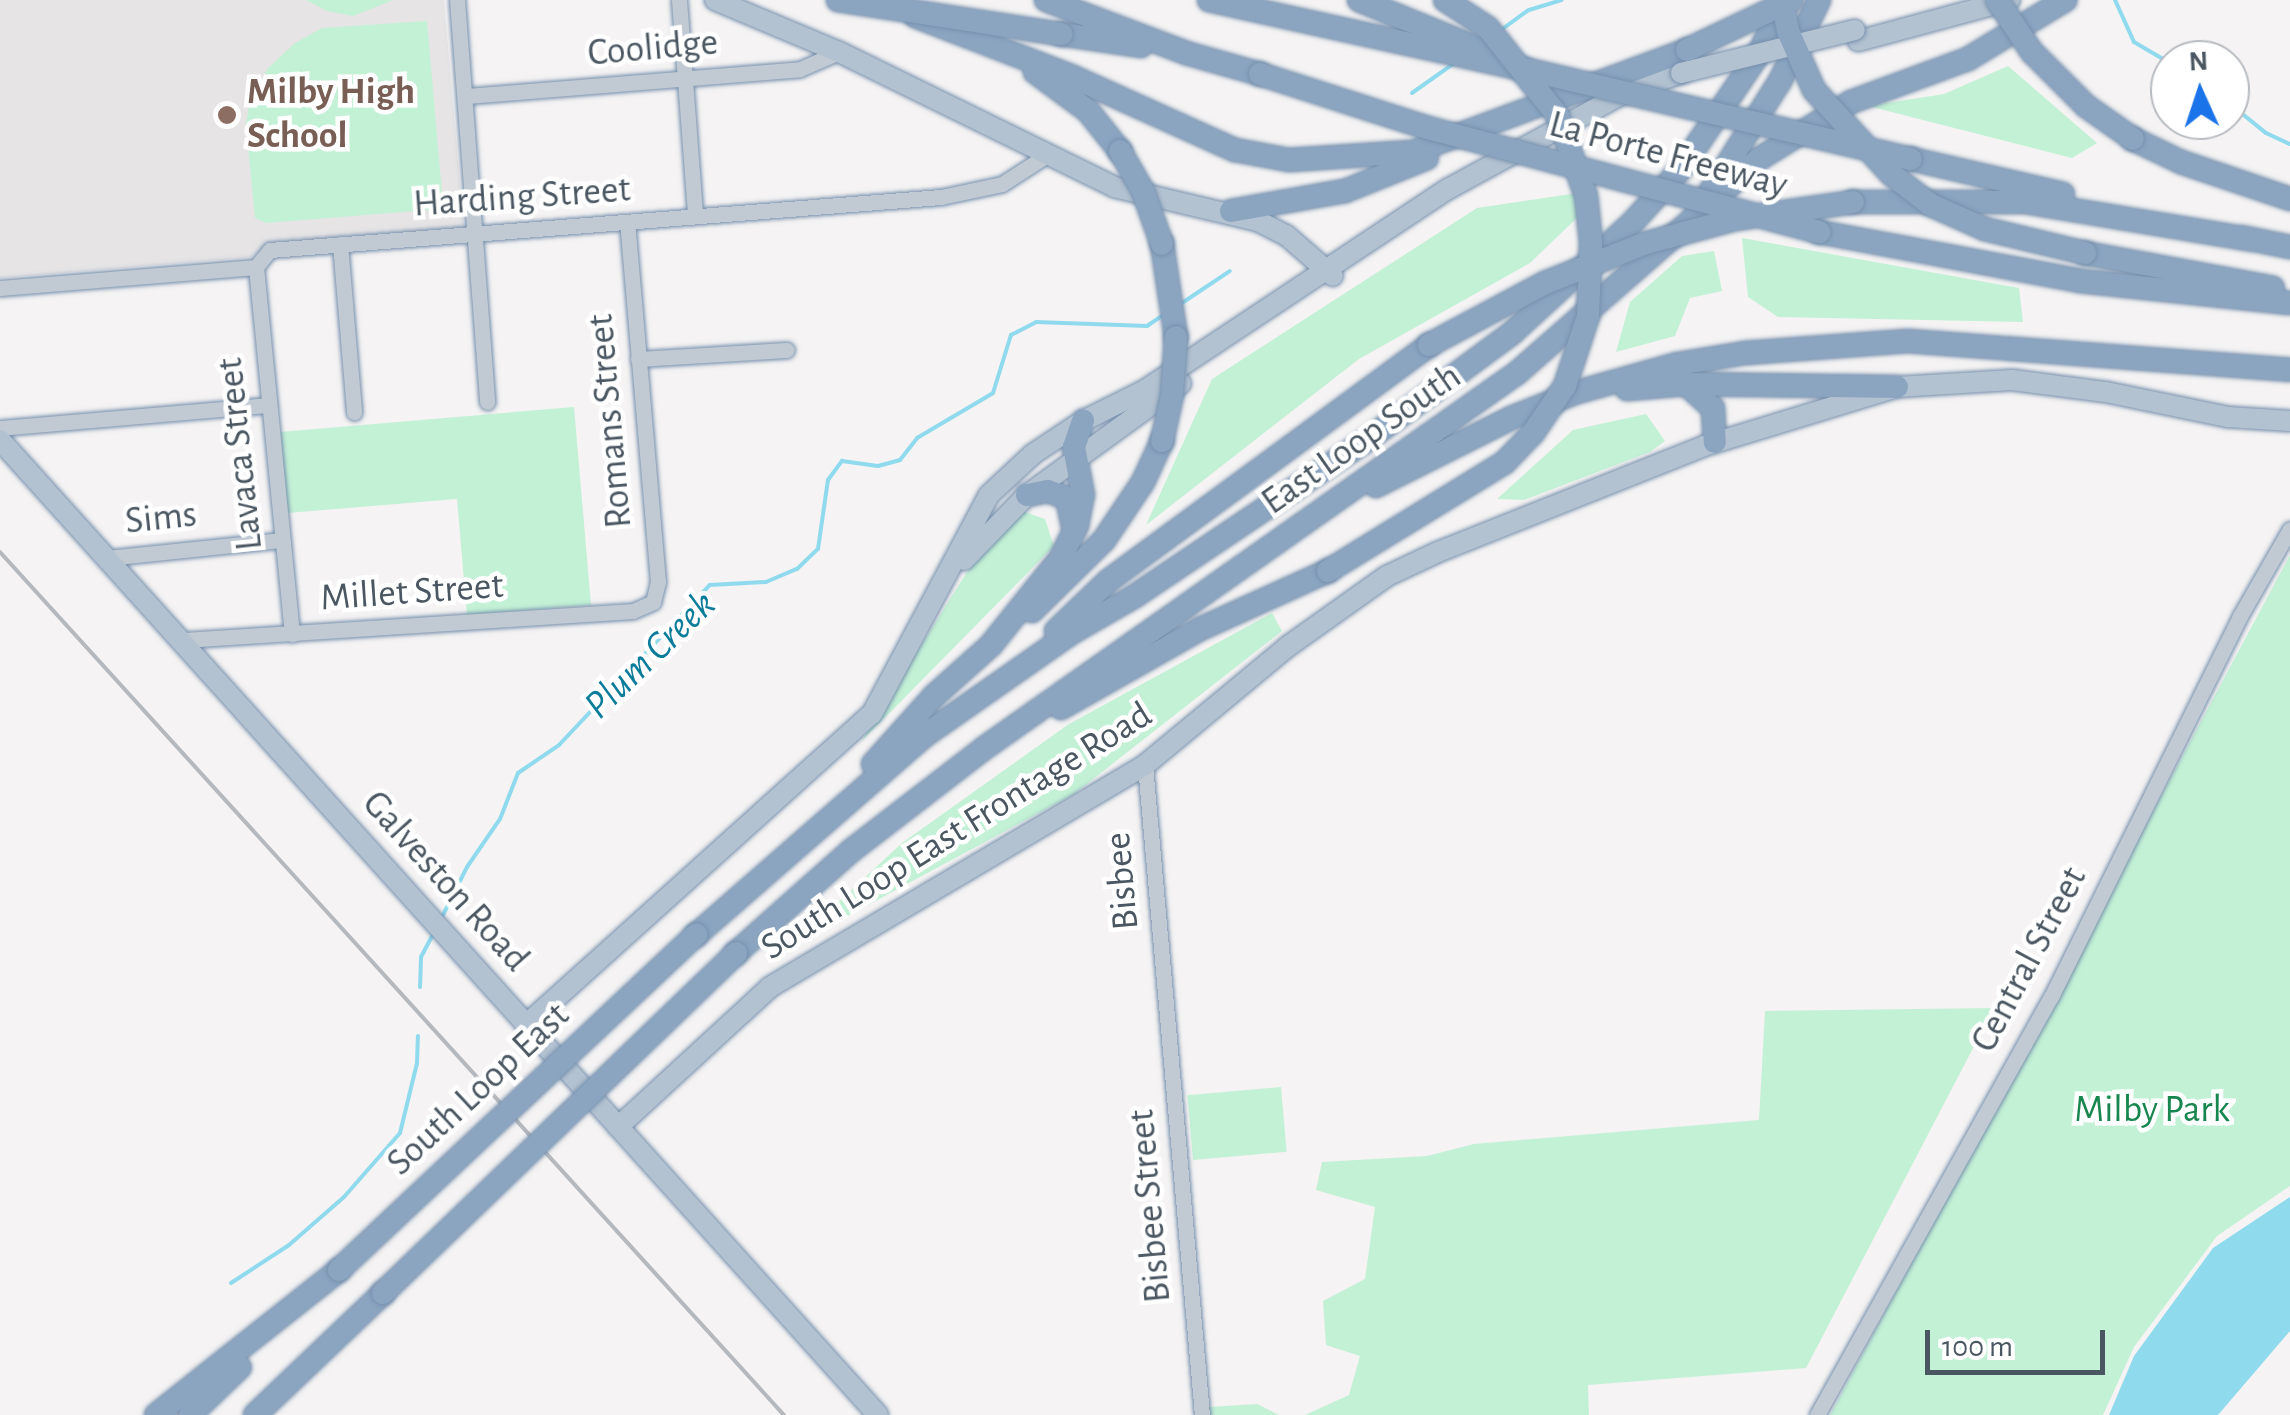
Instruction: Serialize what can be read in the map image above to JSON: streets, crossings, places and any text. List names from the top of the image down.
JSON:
{
  "streets": {
    "highway": ["La Porte Freeway", "East Loop South", "South Loop East"],
    "main road": ["South Loop East Frontage Road", "Galveston Road"],
    "street": [
      "Coolidge",
      "Harding Street",
      "Romans Street",
      "Lavaca Street",
      "Sims",
      "Millet Street",
      "Bisbee",
      "Central Street",
      "Bisbee Street"
    ]
  },
  "crossings": [
    ["Harding Street", "Romans Street"],
    ["Harding Street", "Lavaca Street"],
    ["Romans Street", "Millet Street"],
    ["East Loop South", "South Loop East"],
    ["Lavaca Street", "Sims"],
    ["Lavaca Street", "Millet Street"],
    ["Sims", "Galveston Road"],
    ["Millet Street", "Galveston Road"],
    ["South Loop East Frontage Road", "Bisbee"],
    ["South Loop East Frontage Road", "Galveston Road"],
    ["Bisbee", "Bisbee Street"]
  ],
  "water": ["Plum Creek"],
  "parks": ["Milby Park"],
  "places": ["Milby High School"],
  "scale_bar": "100 m",
  "north": "top"
}
